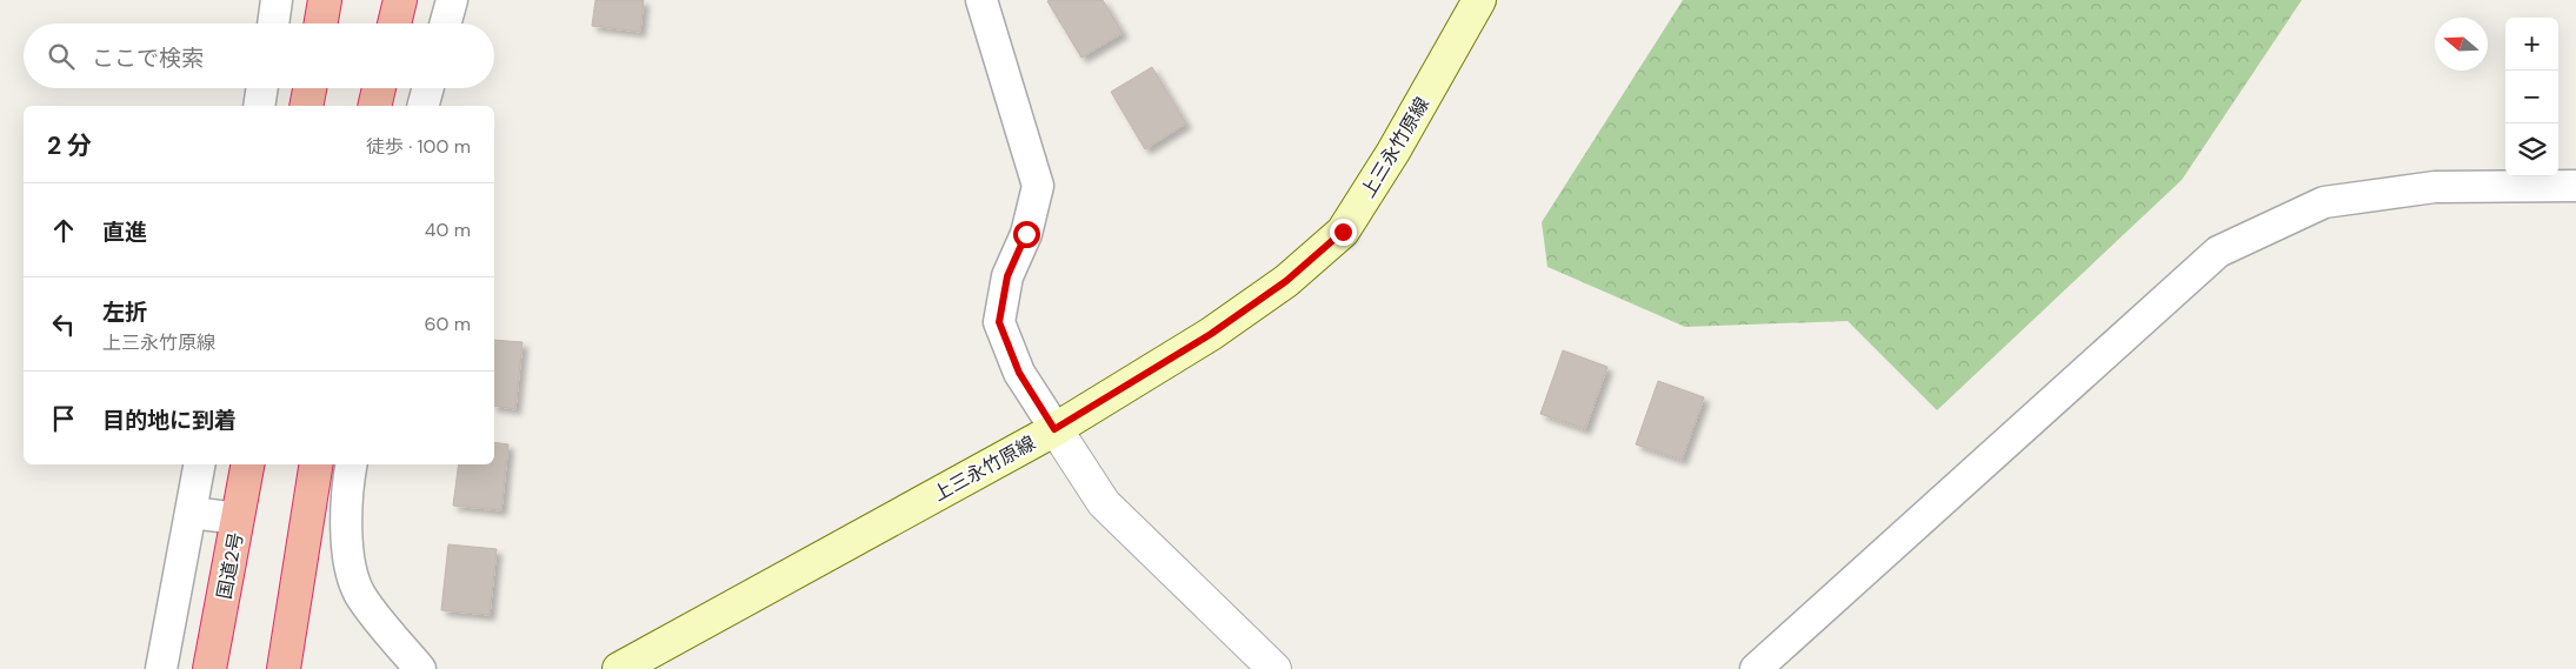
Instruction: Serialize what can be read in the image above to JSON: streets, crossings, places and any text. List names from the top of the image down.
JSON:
{
  "streets": {
    "highway": ["国道2号"],
    "main road": ["上三永竹原線"]
  },
  "north": "left",
  "page": {
    "map_buttons": ["+", "−"],
    "search": "ここで検索",
    "heading": ["2 分", "徒歩 · 100 m"],
    "list": [
      ["直進", "40 m"],
      ["左折", "上三永竹原線", "60 m"],
      "目的地に到着"
    ]
  }
}
